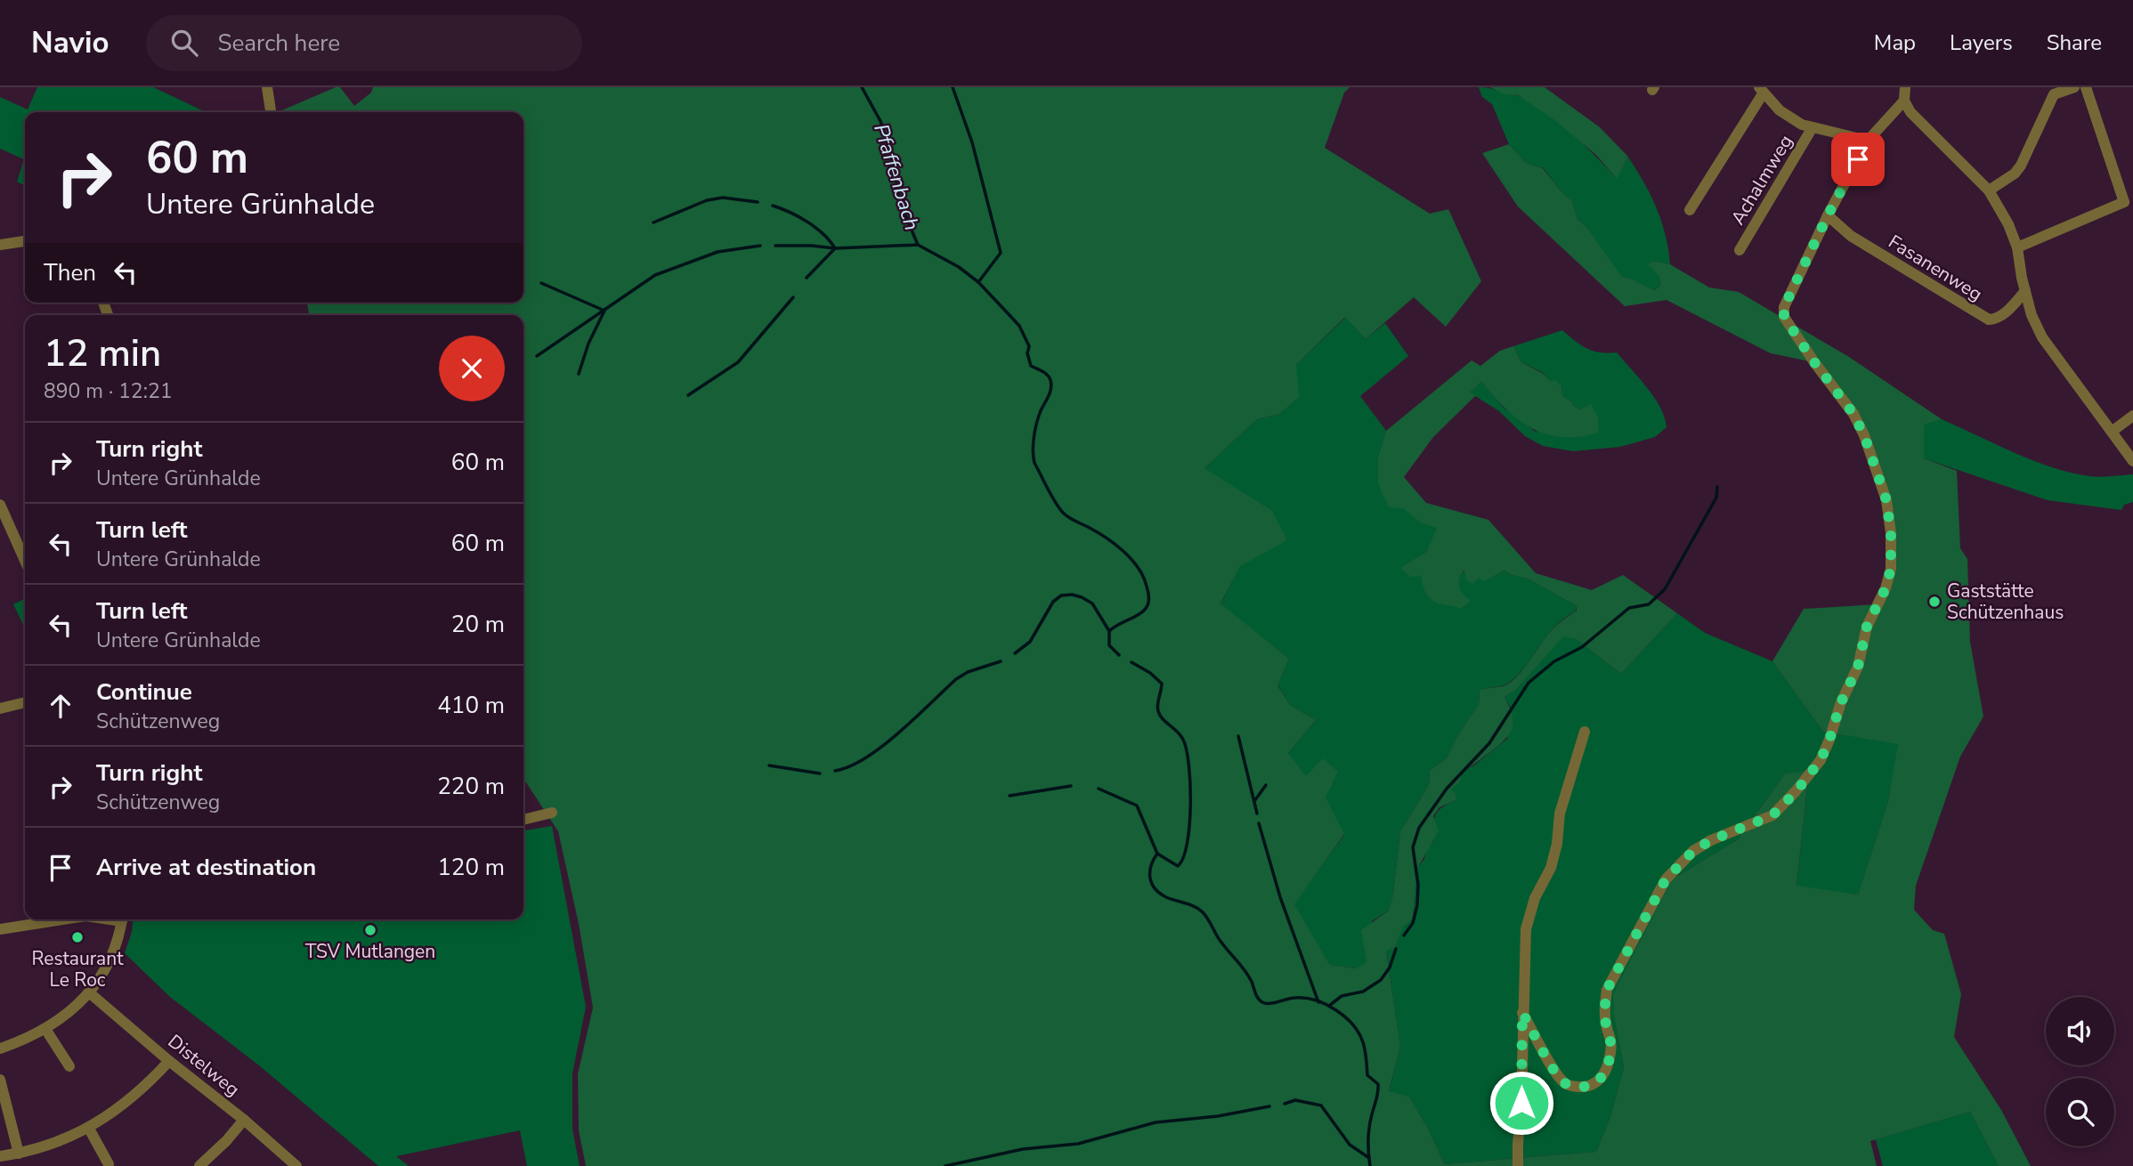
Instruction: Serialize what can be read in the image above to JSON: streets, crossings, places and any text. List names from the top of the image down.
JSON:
{
  "streets": {
    "street": ["Achalmweg", "Fasanenweg", "Distelweg"]
  },
  "water": ["Pfaffenbach"],
  "places": ["Gaststätte Schützenhaus", "TSV Mutlangen", "Restaurant Le Roc"],
  "page": {
    "header": "Navio",
    "search": "Search here",
    "nav": ["Map", "Layers", "Share"],
    "turn": ["60 m", "Untere Grünhalde"],
    "then": "Then",
    "heading": ["12 min", "890 m · 12:21"],
    "list": [
      {
        "name": "Turn right",
        "note": "Untere Grünhalde",
        "value": "60 m"
      },
      {
        "name": "Turn left",
        "note": "Untere Grünhalde",
        "value": "60 m"
      },
      {
        "name": "Turn left",
        "note": "Untere Grünhalde",
        "value": "20 m"
      },
      {
        "name": "Continue",
        "note": "Schützenweg",
        "value": "410 m"
      },
      {
        "name": "Turn right",
        "note": "Schützenweg",
        "value": "220 m"
      },
      {
        "name": "Arrive at destination",
        "value": "120 m"
      }
    ]
  }
}
